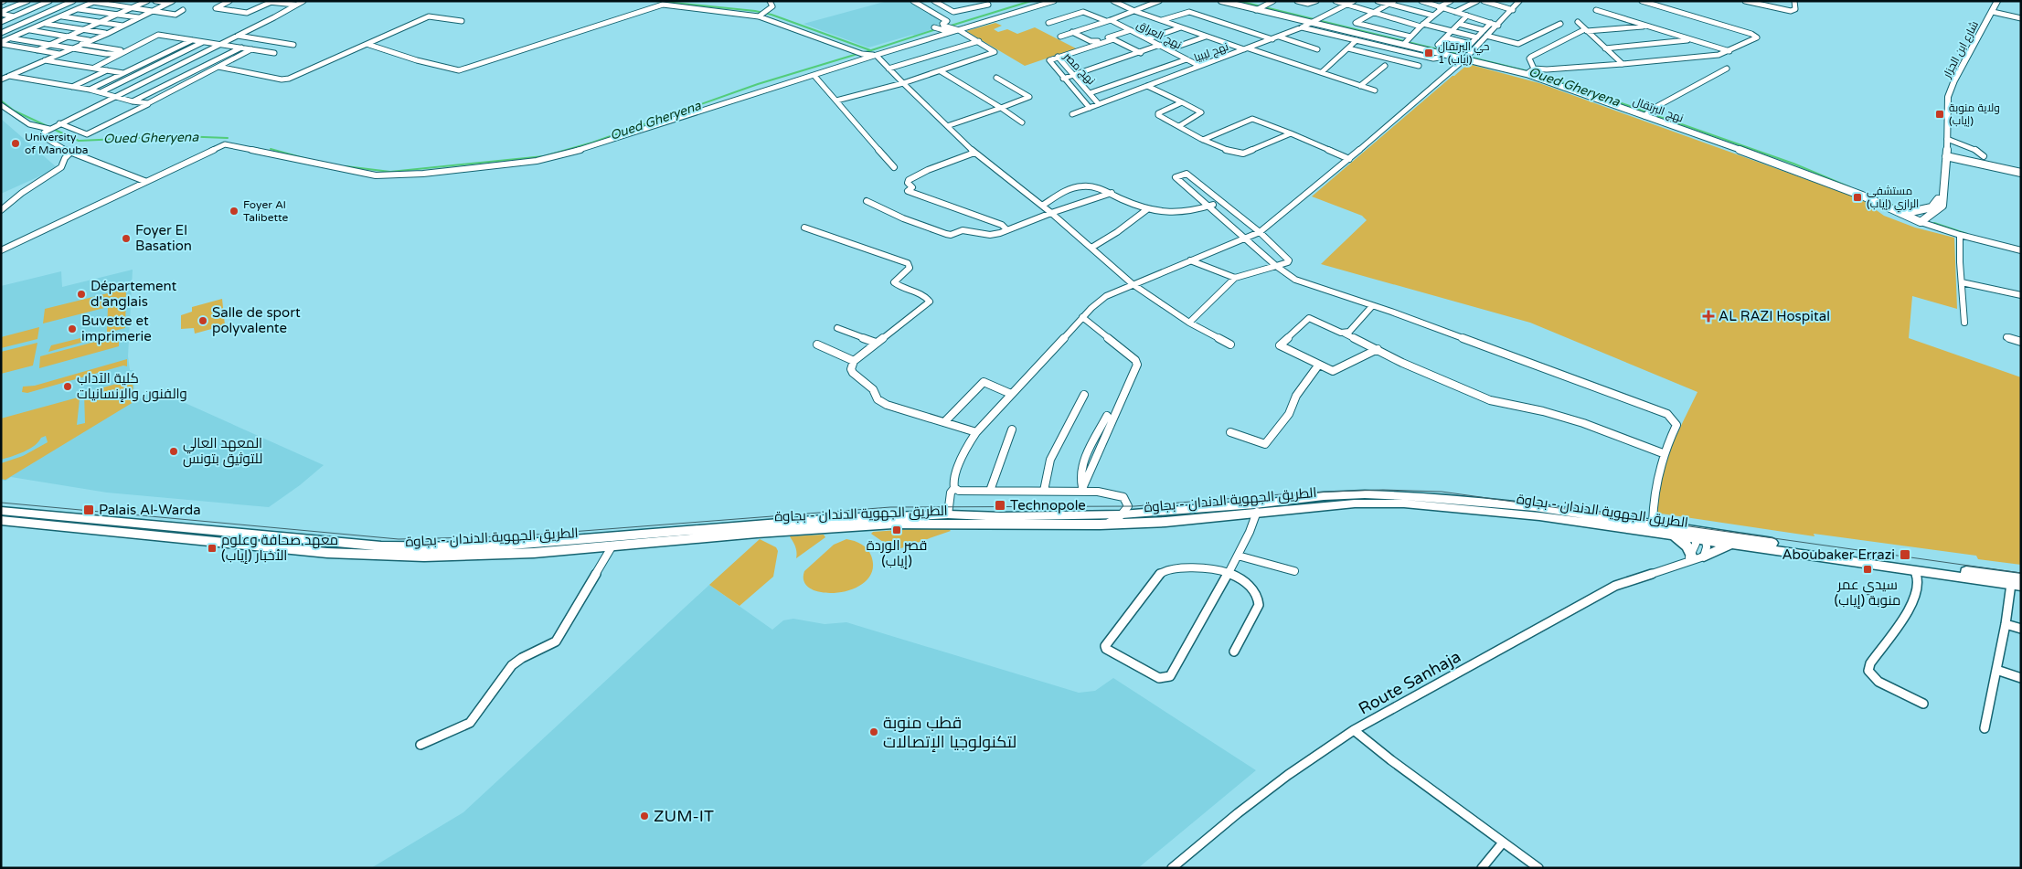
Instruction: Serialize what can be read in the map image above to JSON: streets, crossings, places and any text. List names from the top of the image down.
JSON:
{
  "streets": {
    "main road": ["الطريق الجهوية الدندان - بجاوة"],
    "street": [
      "نهج العراق",
      "شارع ابن الجزار",
      "نهج ليبيا",
      "نهج مصر",
      "نهج البرتقال",
      "Route Sanhaja"
    ]
  },
  "crossings": [
    ["نهج العراق", "نهج ليبيا"],
    ["شارع ابن الجزار", "نهج البرتقال"],
    ["نهج ليبيا", "نهج مصر"],
    ["نهج ليبيا", "نهج البرتقال"]
  ],
  "water": ["Oued Gheryena"],
  "places": {
    "transit": [
      "حي البرتقال 1 (إياب)",
      "ولاية منوبة (إياب)",
      "مستشفى الرازي (إياب)",
      "Technopole",
      "Palais Al-Warda",
      "قصر الوردة (إياب)",
      "معهد صحافة وعلوم الأخبار (إياب)",
      "Aboubaker Errazi",
      "سيدي عمر منوبة (إياب)"
    ],
    "other": [
      "University of Manouba",
      "Foyer Al Talibette",
      "Foyer El Basation",
      "Département d'anglais",
      "Salle de sport polyvalente",
      "Buvette et imprimerie",
      "كلية الآداب والفنون والإنسانيات",
      "المعهد العالي للتوثيق بتونس",
      "قطب منوبة لتكنولوجيا الإتصالات",
      "ZUM-IT"
    ],
    "health": ["AL RAZI Hospital"]
  }
}
